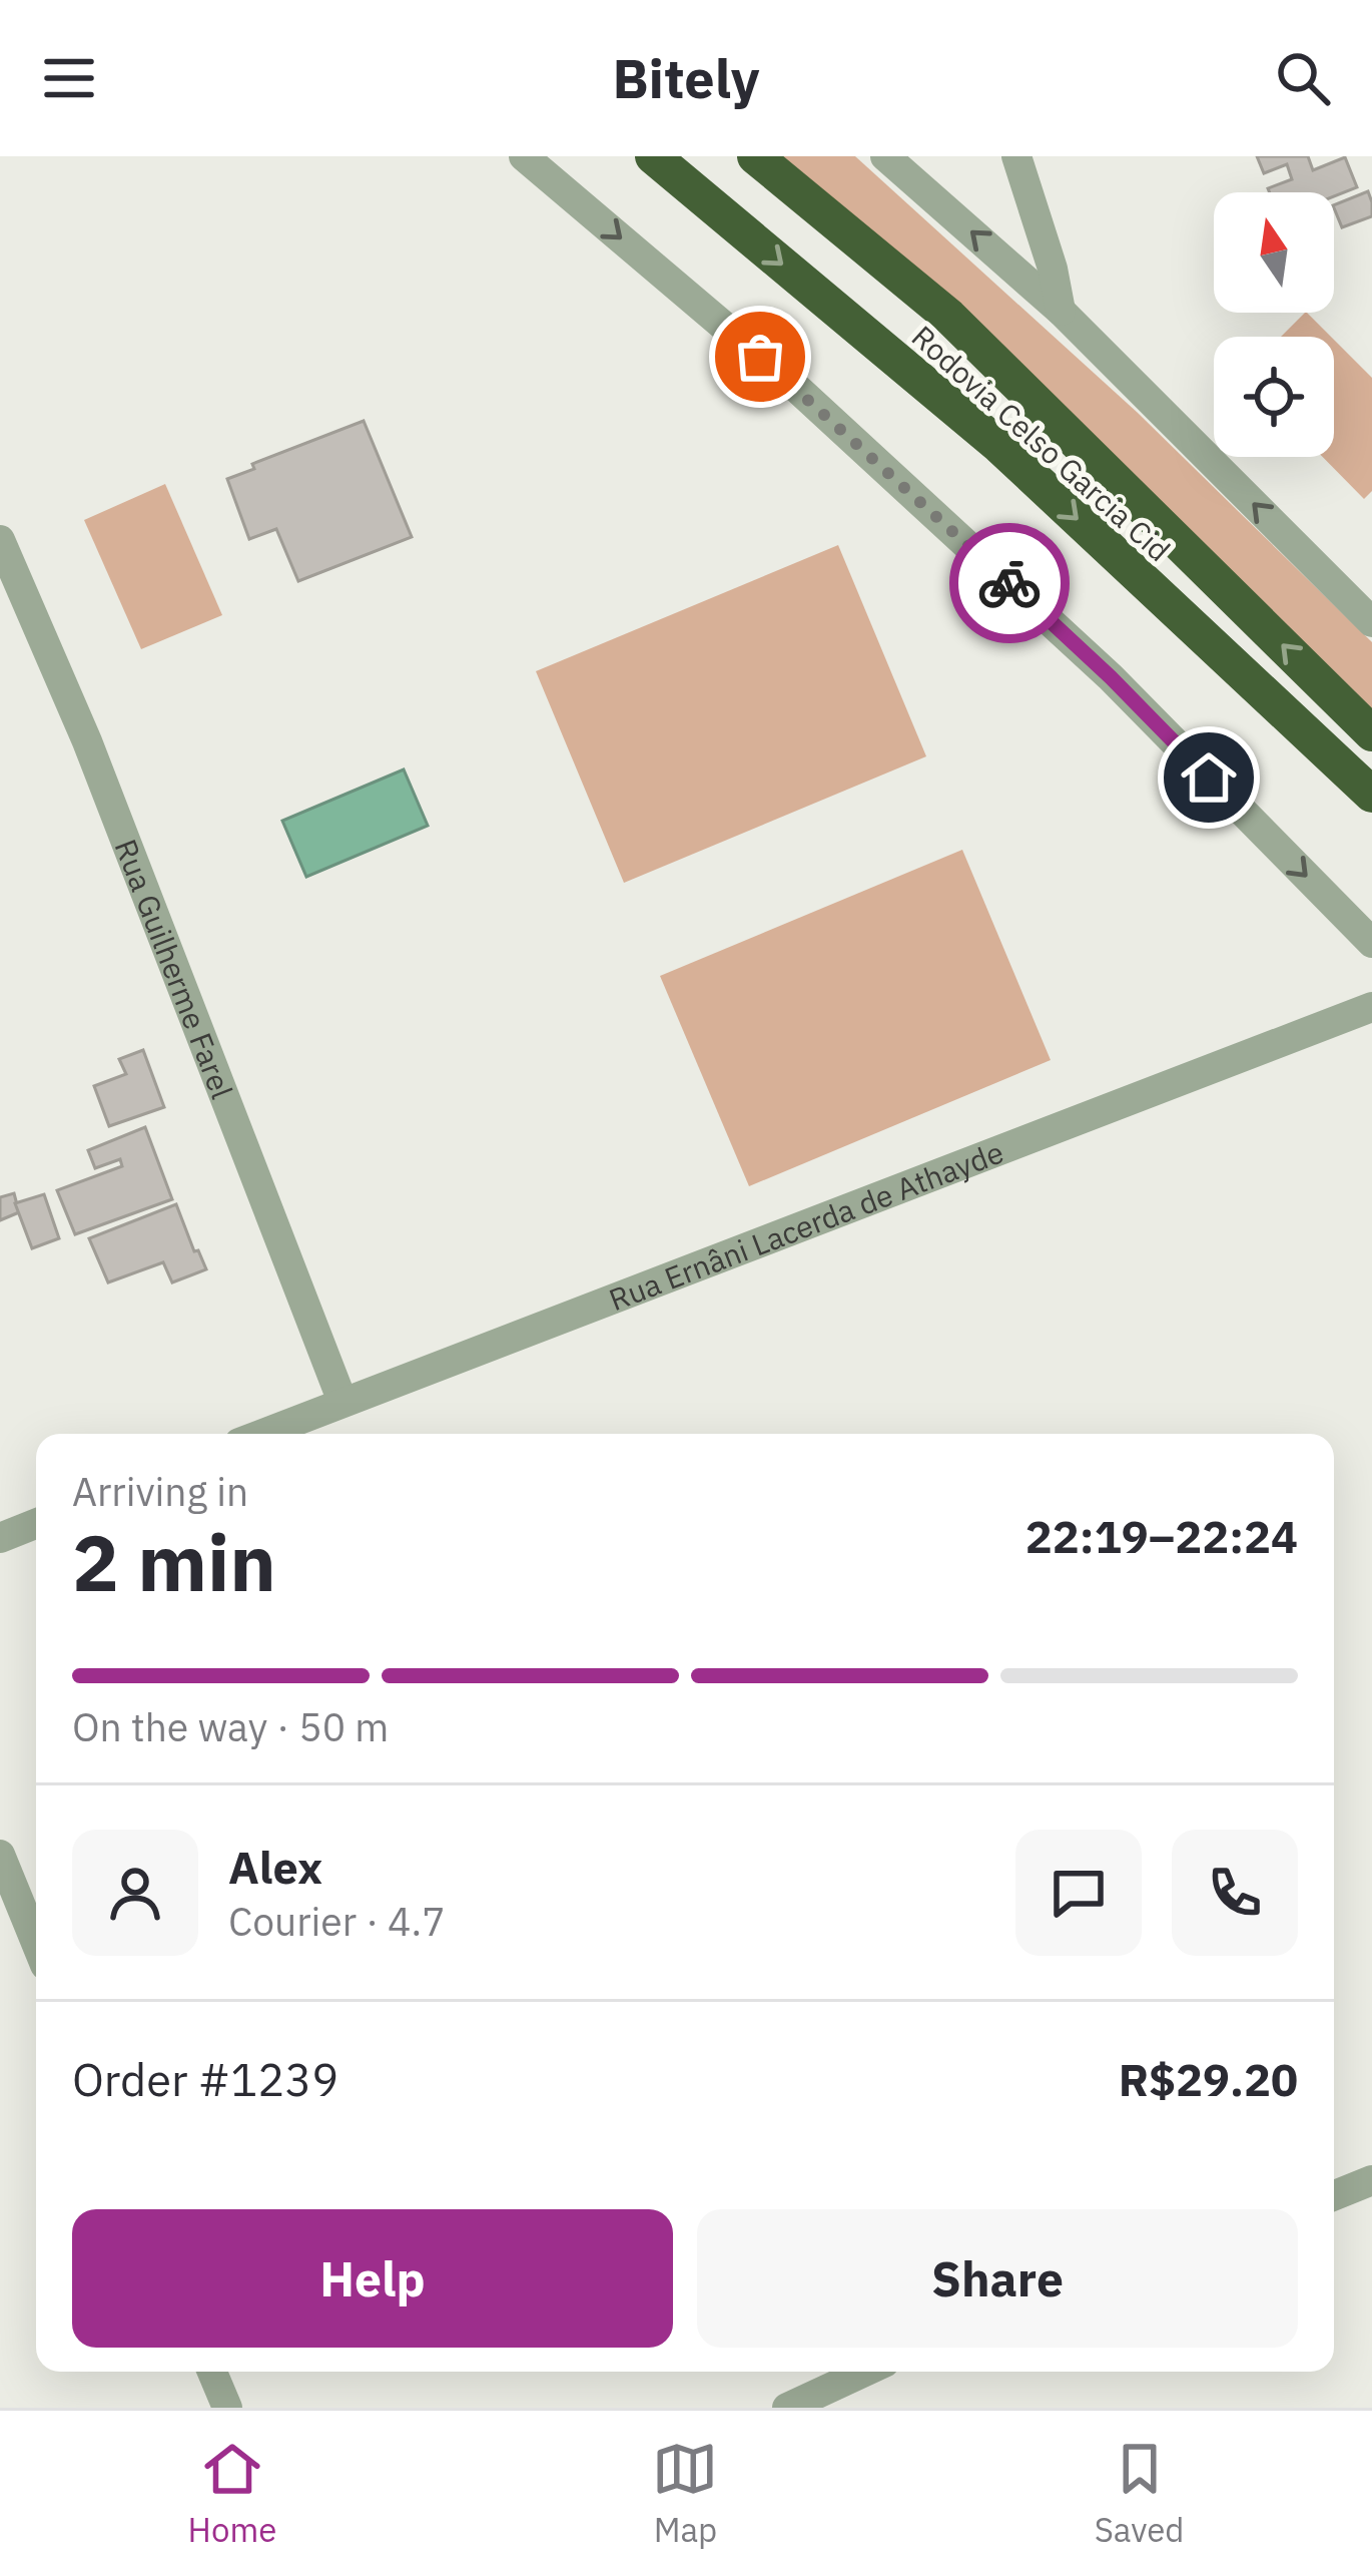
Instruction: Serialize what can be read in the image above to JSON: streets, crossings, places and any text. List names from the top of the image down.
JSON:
{
  "streets": {
    "highway": ["Rodovia Celso Garcia Cid"],
    "street": ["Rua Guilherme Farel", "Rua Ernâni Lacerda de Athayde"]
  },
  "crossings": [
    ["Rua Guilherme Farel", "Rua Ernâni Lacerda de Athayde"]
  ],
  "north": "top",
  "page": {
    "header": "Bitely",
    "heading": ["2 min", "Arriving in", "22:19–22:24"],
    "panel": [
      "Alex",
      "Courier · 4.7",
      "Order #1239",
      "R$29.20"
    ],
    "bar": "On the way · 50 m",
    "buttons": ["Help", "Share"],
    "tabs": ["Home", "Map", "Saved"]
  }
}
